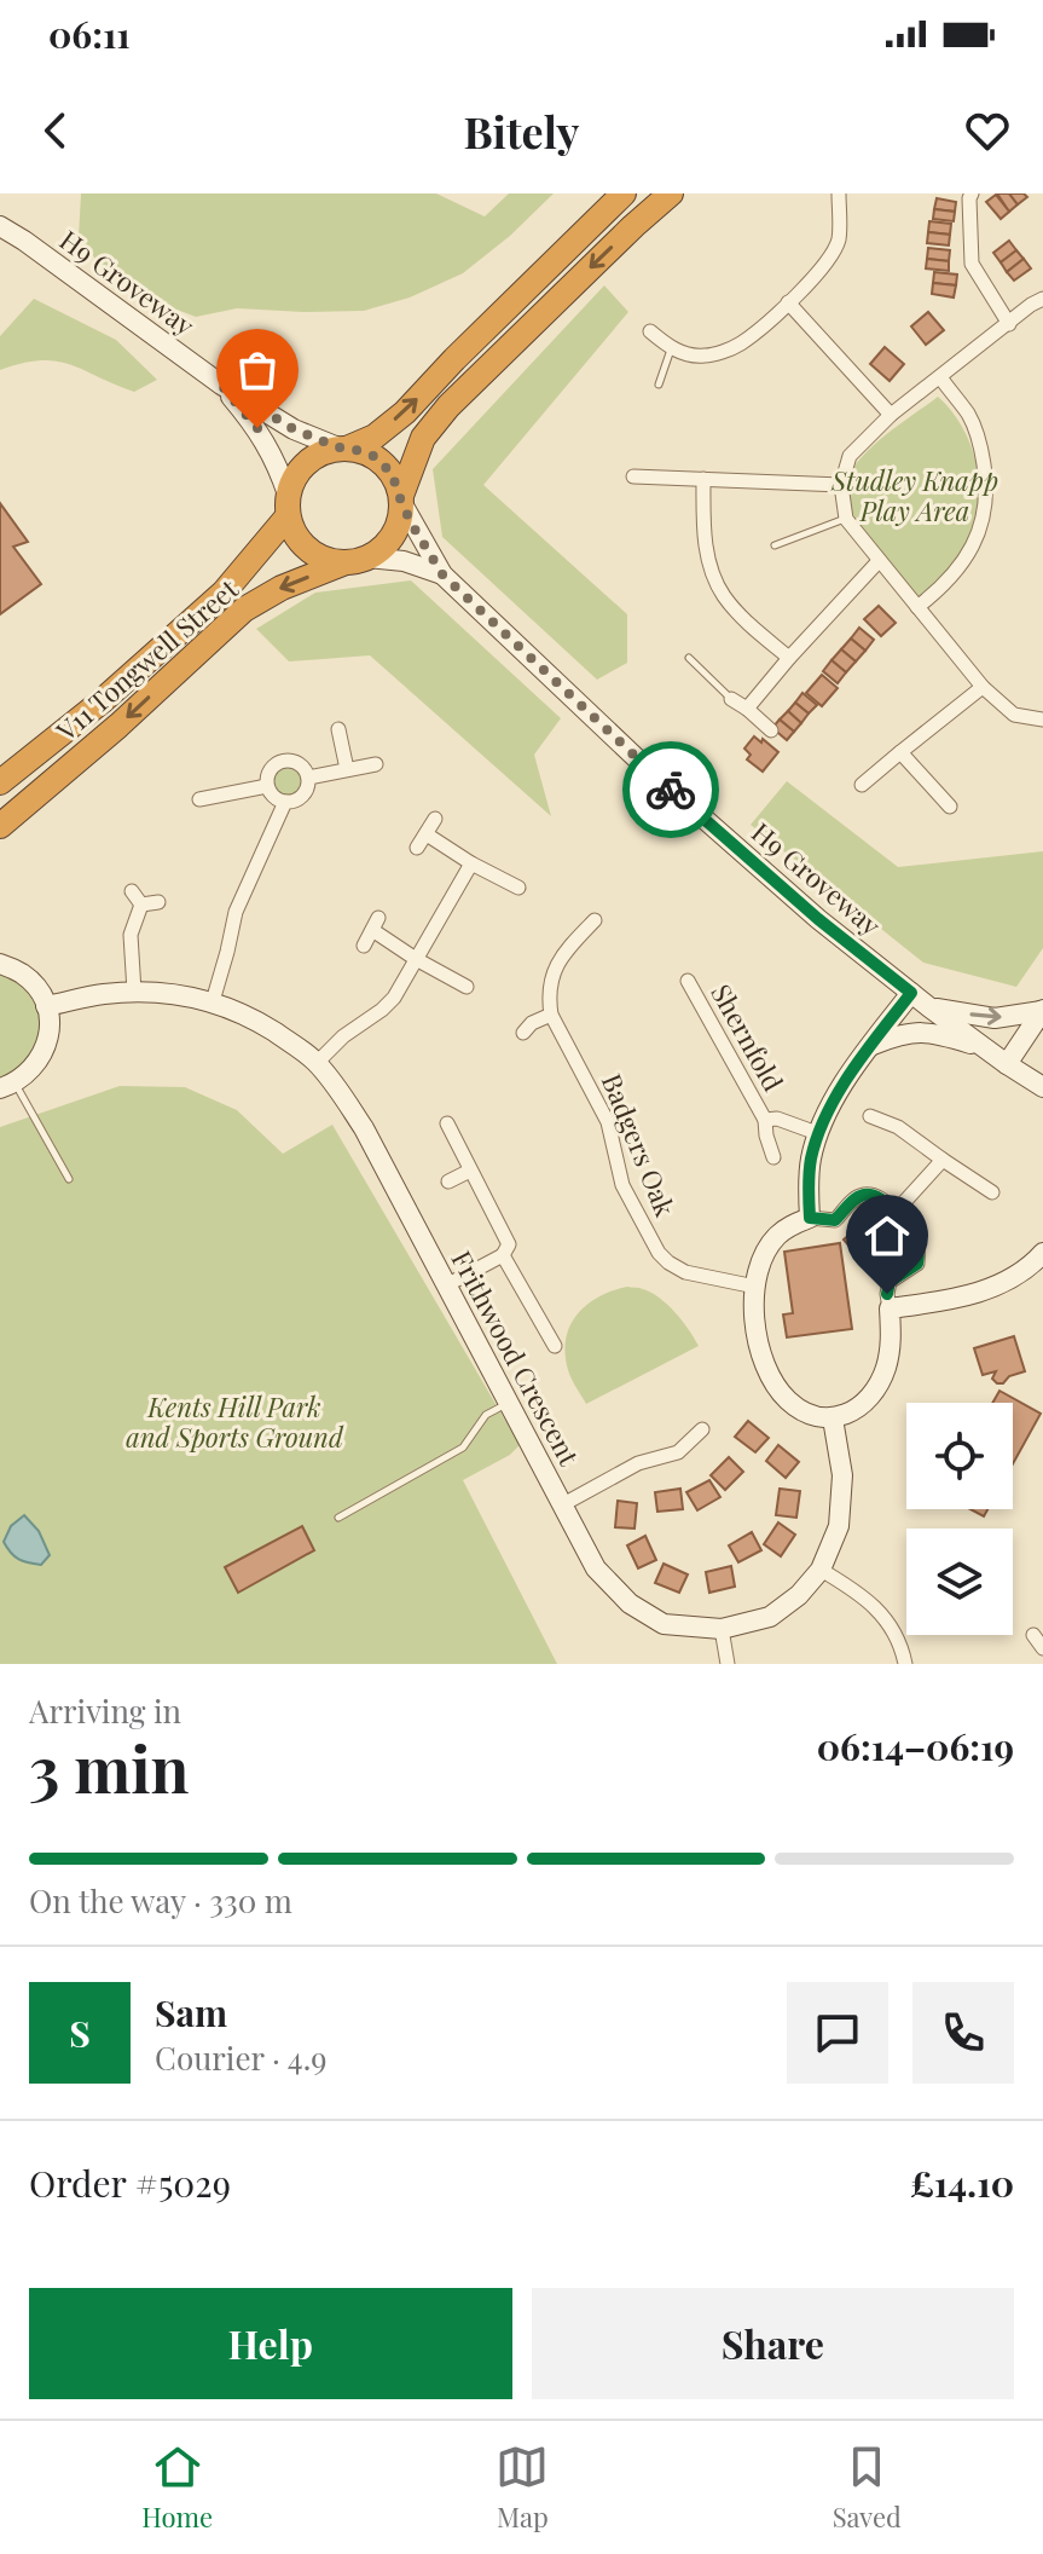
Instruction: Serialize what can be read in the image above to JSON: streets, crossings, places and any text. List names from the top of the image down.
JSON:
{
  "streets": {
    "highway": ["V11 Tongwell Street"],
    "street": [
      "H9 Groveway",
      "Shernfold",
      "Badgers Oak",
      "Frithwood Crescent"
    ]
  },
  "crossings": [
    ["H9 Groveway", "V11 Tongwell Street"]
  ],
  "parks": ["Studley Knapp Play Area", "Kents Hill Park and Sports Ground"],
  "page": {
    "status": "06:11",
    "header": "Bitely",
    "heading": ["3 min", "Arriving in", "06:14–06:19"],
    "panel": [
      "Sam",
      "Courier · 4.9",
      "Order #5029",
      "£14.10"
    ],
    "bar": "On the way · 330 m",
    "round": "S",
    "buttons": ["Help", "Share"],
    "tabs": ["Home", "Map", "Saved"]
  }
}
